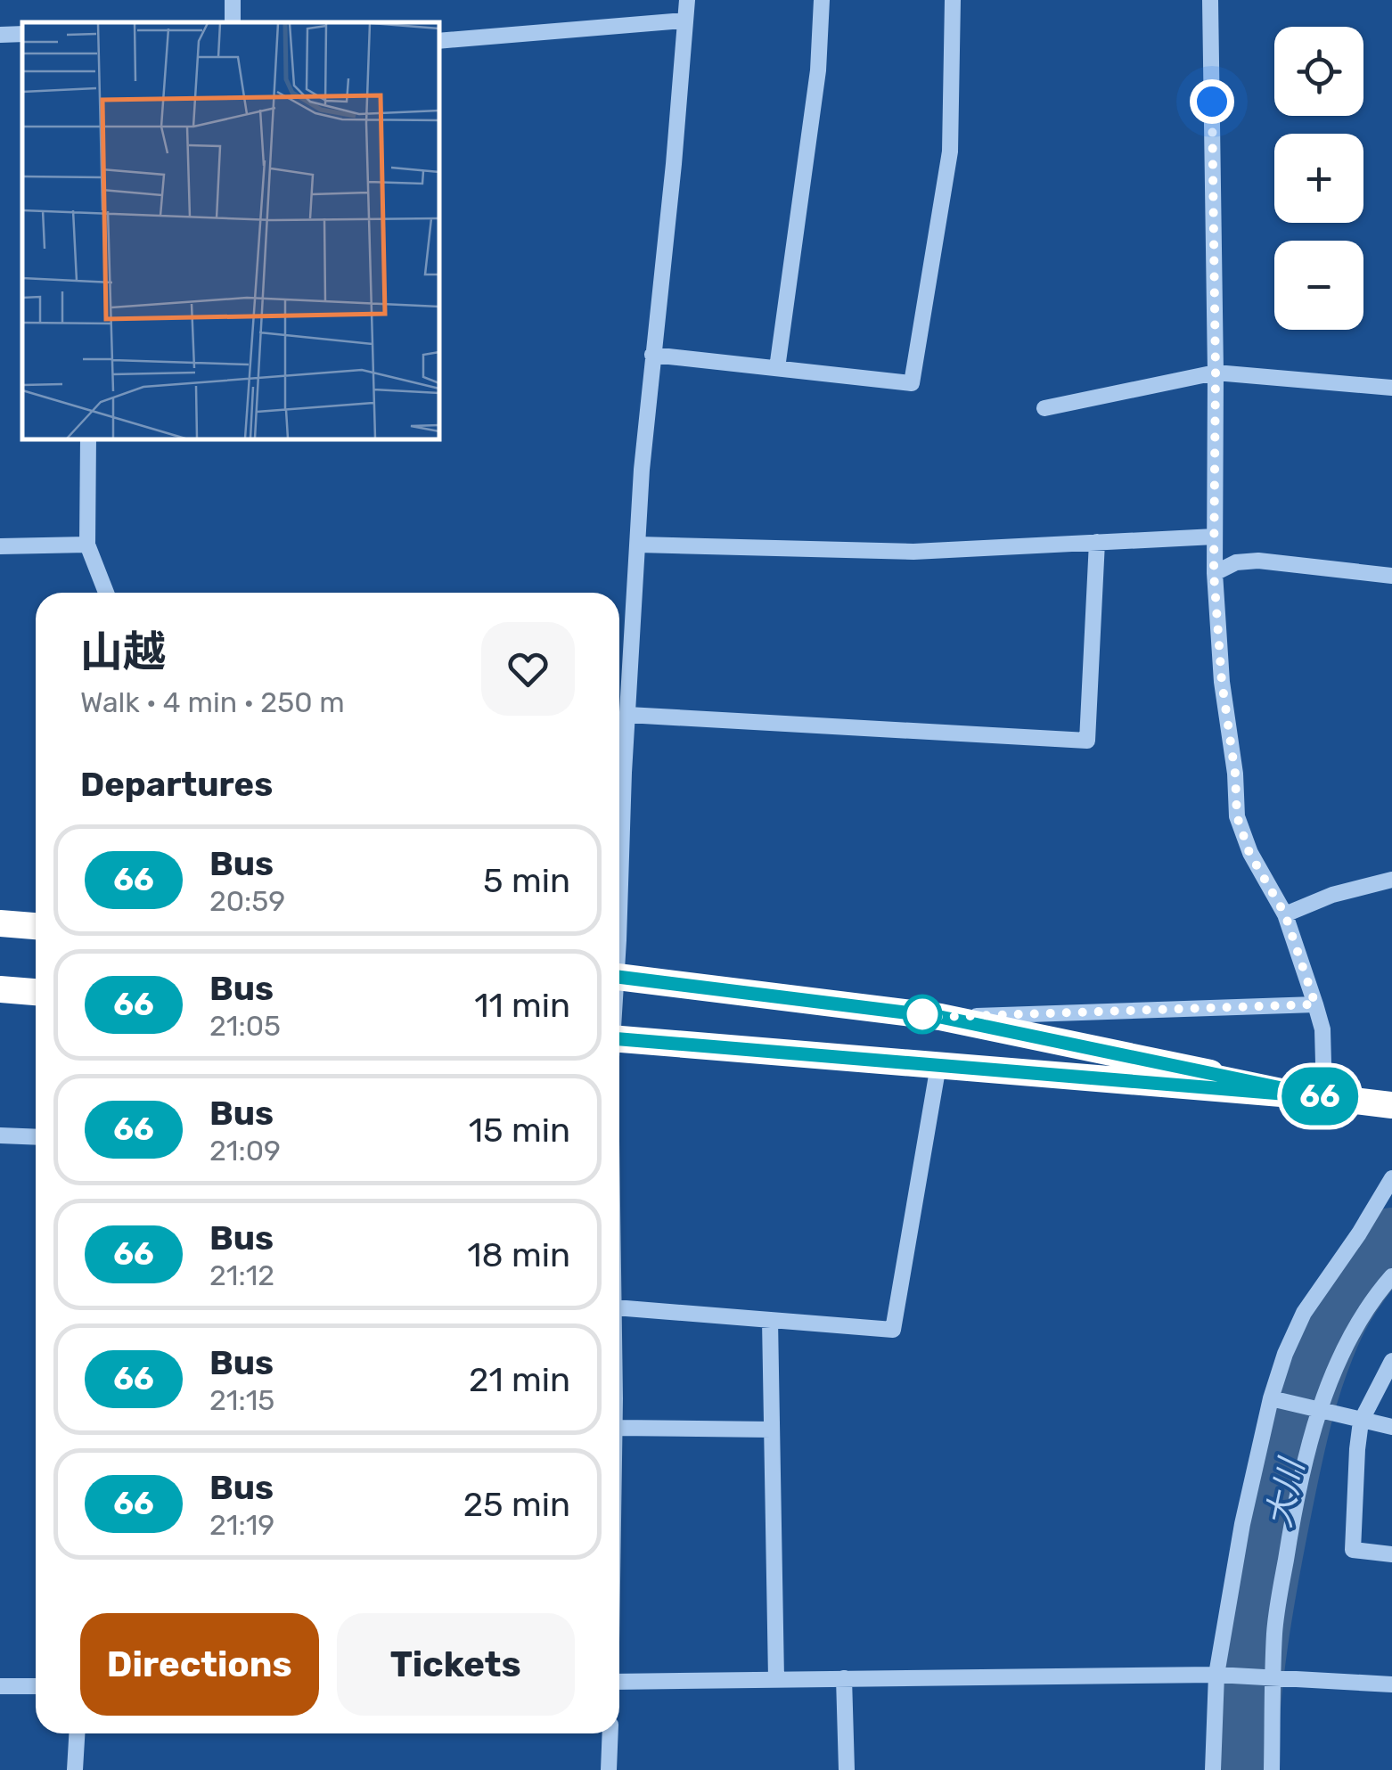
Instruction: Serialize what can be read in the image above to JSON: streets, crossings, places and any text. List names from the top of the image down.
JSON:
{
  "water": ["大川"],
  "lines": ["bus line 66"],
  "page": {
    "on_map": "66",
    "map_buttons": ["+", "−"],
    "heading": [
      ["山越", "Walk · 4 min · 250 m"],
      "Departures"
    ],
    "list": [
      {
        "mark": "66",
        "name": "Bus",
        "note": "20:59",
        "value": "5 min"
      },
      {
        "mark": "66",
        "name": "Bus",
        "note": "21:05",
        "value": "11 min"
      },
      {
        "mark": "66",
        "name": "Bus",
        "note": "21:09",
        "value": "15 min"
      },
      {
        "mark": "66",
        "name": "Bus",
        "note": "21:12",
        "value": "18 min"
      },
      {
        "mark": "66",
        "name": "Bus",
        "note": "21:15",
        "value": "21 min"
      },
      {
        "mark": "66",
        "name": "Bus",
        "note": "21:19",
        "value": "25 min"
      }
    ],
    "buttons": ["Directions", "Tickets"]
  }
}
